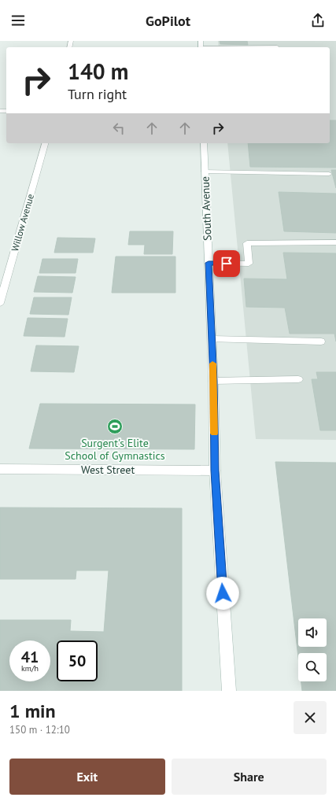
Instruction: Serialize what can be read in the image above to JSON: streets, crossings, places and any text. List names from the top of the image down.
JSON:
{
  "streets": {
    "main road": ["South Avenue", "Willow Avenue", "West Street"]
  },
  "crossings": [
    ["South Avenue", "West Street"]
  ],
  "places": {
    "sports": ["Surgent's Elite School of Gymnastics"]
  },
  "page": {
    "header": "GoPilot",
    "turn": ["140 m", "Turn right"],
    "speed": "41 km/h",
    "limit": "50",
    "heading": ["1 min", "150 m · 12:10"],
    "buttons": ["Exit", "Share"]
  }
}
